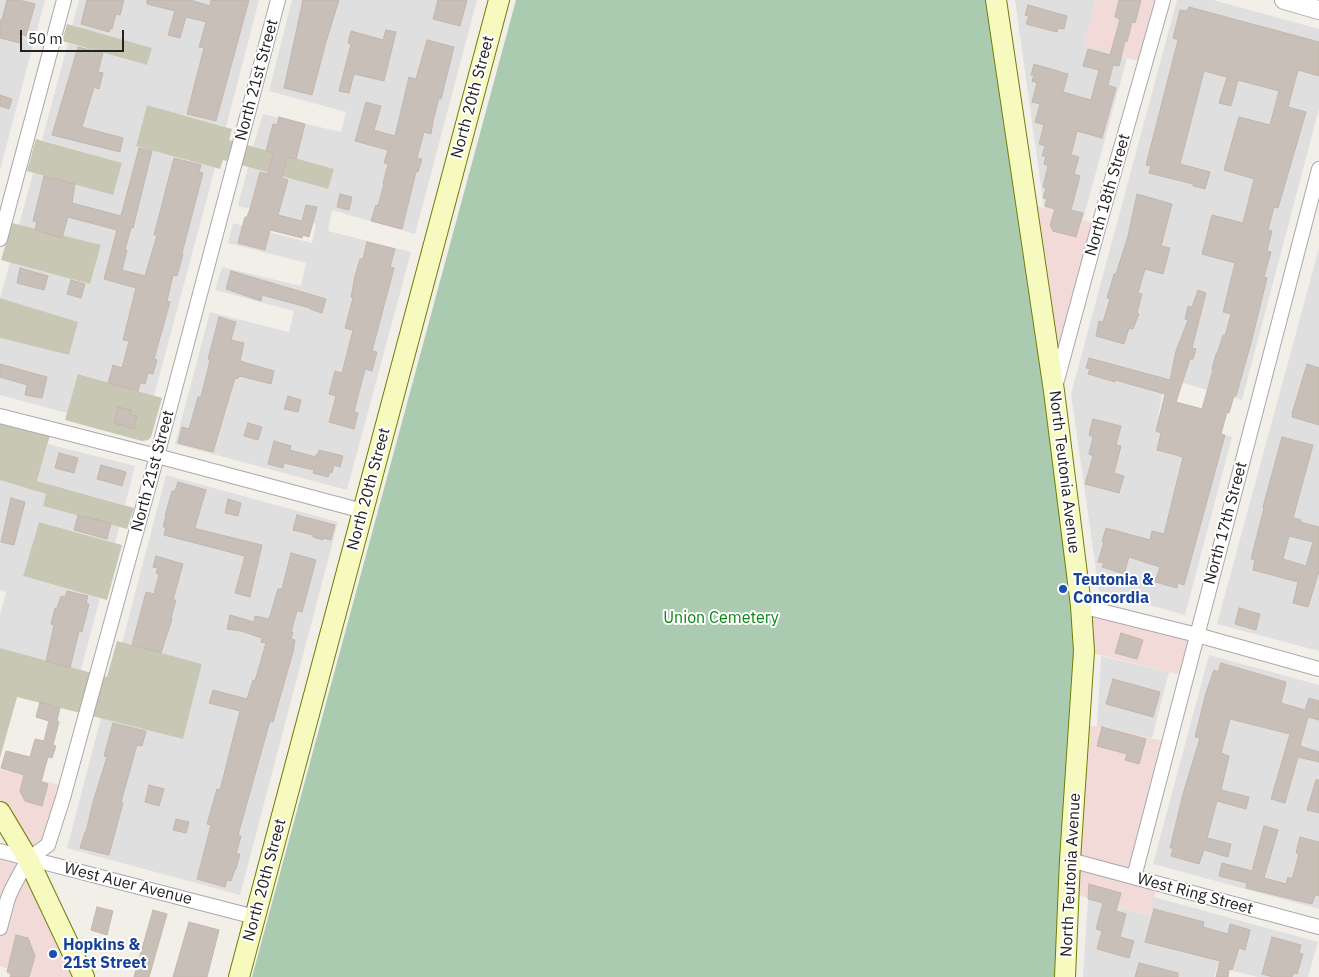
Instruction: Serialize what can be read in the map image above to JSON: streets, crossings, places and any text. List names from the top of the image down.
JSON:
{
  "streets": {
    "main road": ["North 20th Street", "North Teutonia Avenue"],
    "street": [
      "North 21st Street",
      "North 18th Street",
      "North 17th Street",
      "West Auer Avenue",
      "West Ring Street"
    ]
  },
  "crossings": [
    ["North 21st Street", "West Auer Avenue"],
    ["North 20th Street", "West Auer Avenue"],
    ["North 18th Street", "North Teutonia Avenue"],
    ["North Teutonia Avenue", "West Ring Street"],
    ["North 17th Street", "West Ring Street"]
  ],
  "parks": ["Union Cemetery"],
  "places": ["Teutonia & Concordia", "Hopkins & 21st Street"],
  "scale_bar": "50 m"
}
